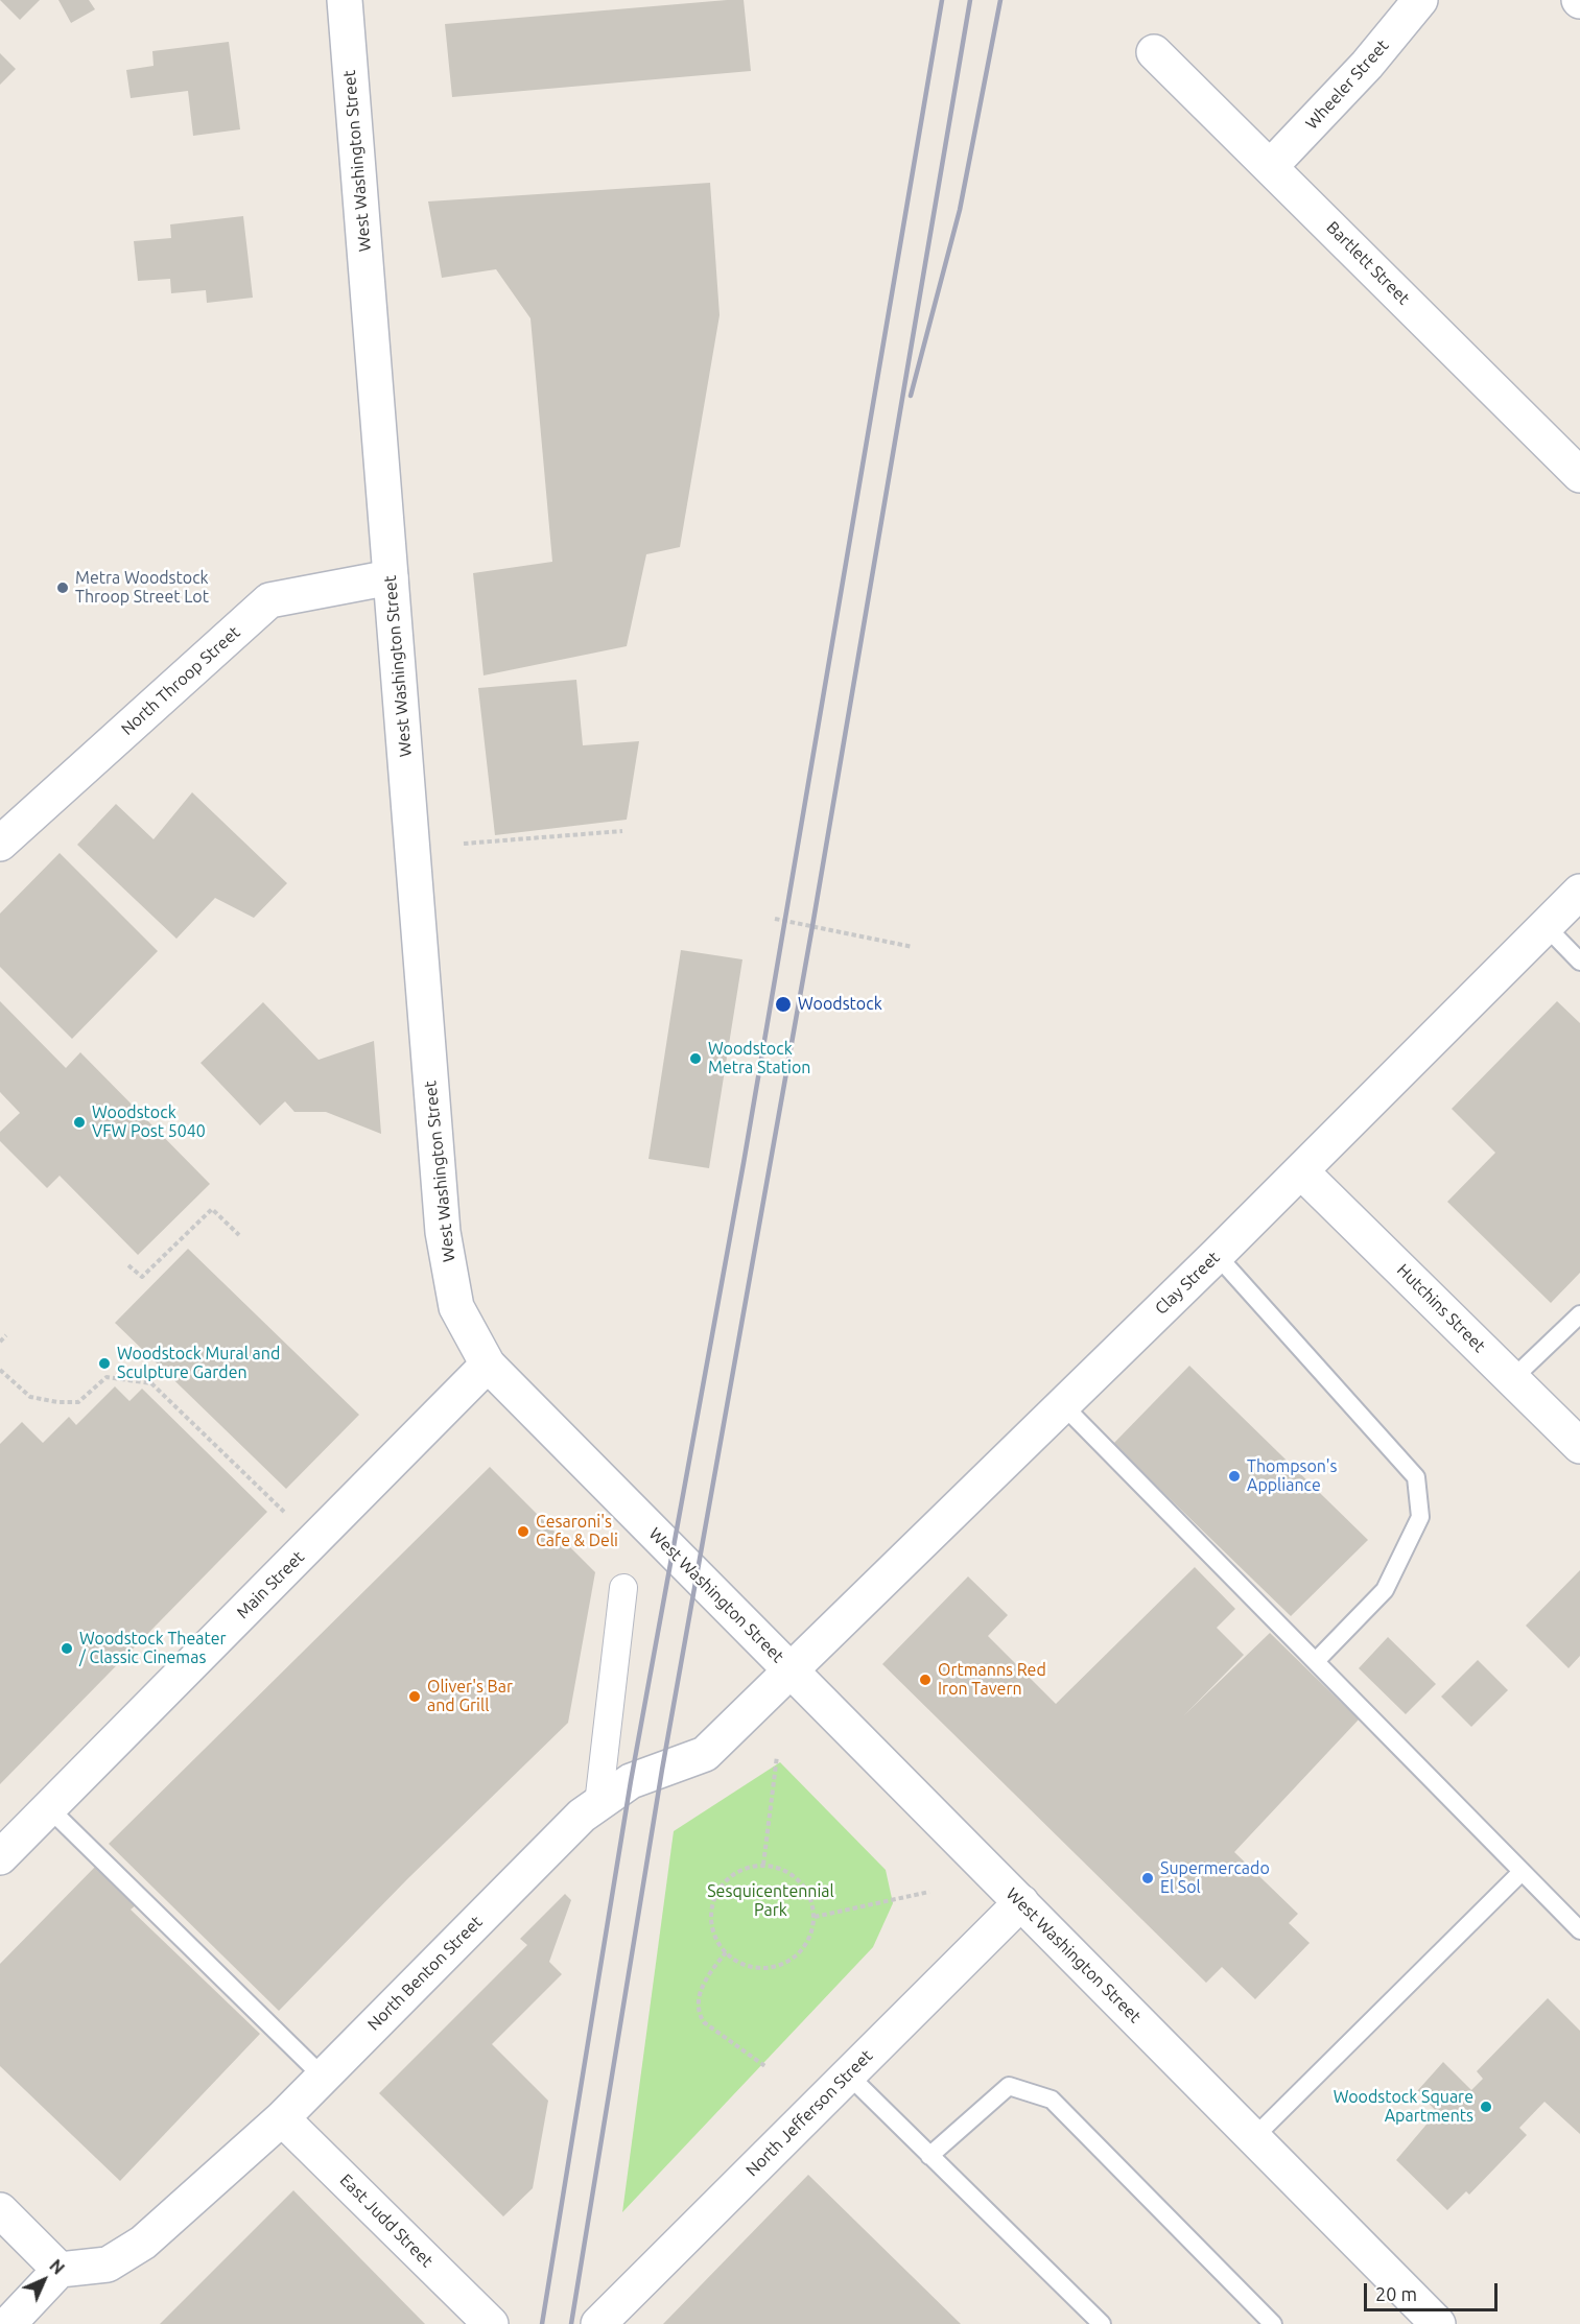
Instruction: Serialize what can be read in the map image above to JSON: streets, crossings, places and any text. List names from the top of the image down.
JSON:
{
  "streets": {
    "street": [
      "Wheeler Street",
      "West Washington Street",
      "Bartlett Street",
      "North Throop Street",
      "Clay Street",
      "Hutchins Street",
      "Main Street",
      "North Benton Street",
      "North Jefferson Street",
      "East Judd Street"
    ]
  },
  "crossings": [
    ["Wheeler Street", "Bartlett Street"],
    ["West Washington Street", "North Throop Street"],
    ["West Washington Street", "Clay Street"],
    ["West Washington Street", "Main Street"],
    ["West Washington Street", "North Benton Street"],
    ["West Washington Street", "North Jefferson Street"],
    ["Clay Street", "Hutchins Street"],
    ["Clay Street", "North Benton Street"],
    ["North Benton Street", "East Judd Street"]
  ],
  "parks": ["Sesquicentennial Park"],
  "places": [
    "Metra Woodstock Throop Street Lot",
    "Woodstock",
    "Woodstock Metra Station",
    "Woodstock VFW Post 5040",
    "Woodstock Mural and Sculpture Garden",
    "Thompson's Appliance",
    "Cesaroni's Cafe & Deli",
    "Woodstock Theater / Classic Cinemas",
    "Ortmanns Red Iron Tavern",
    "Oliver's Bar and Grill",
    "Supermercado El Sol",
    "Woodstock Square Apartments"
  ],
  "scale_bar": "20 m",
  "north": "top right"
}
